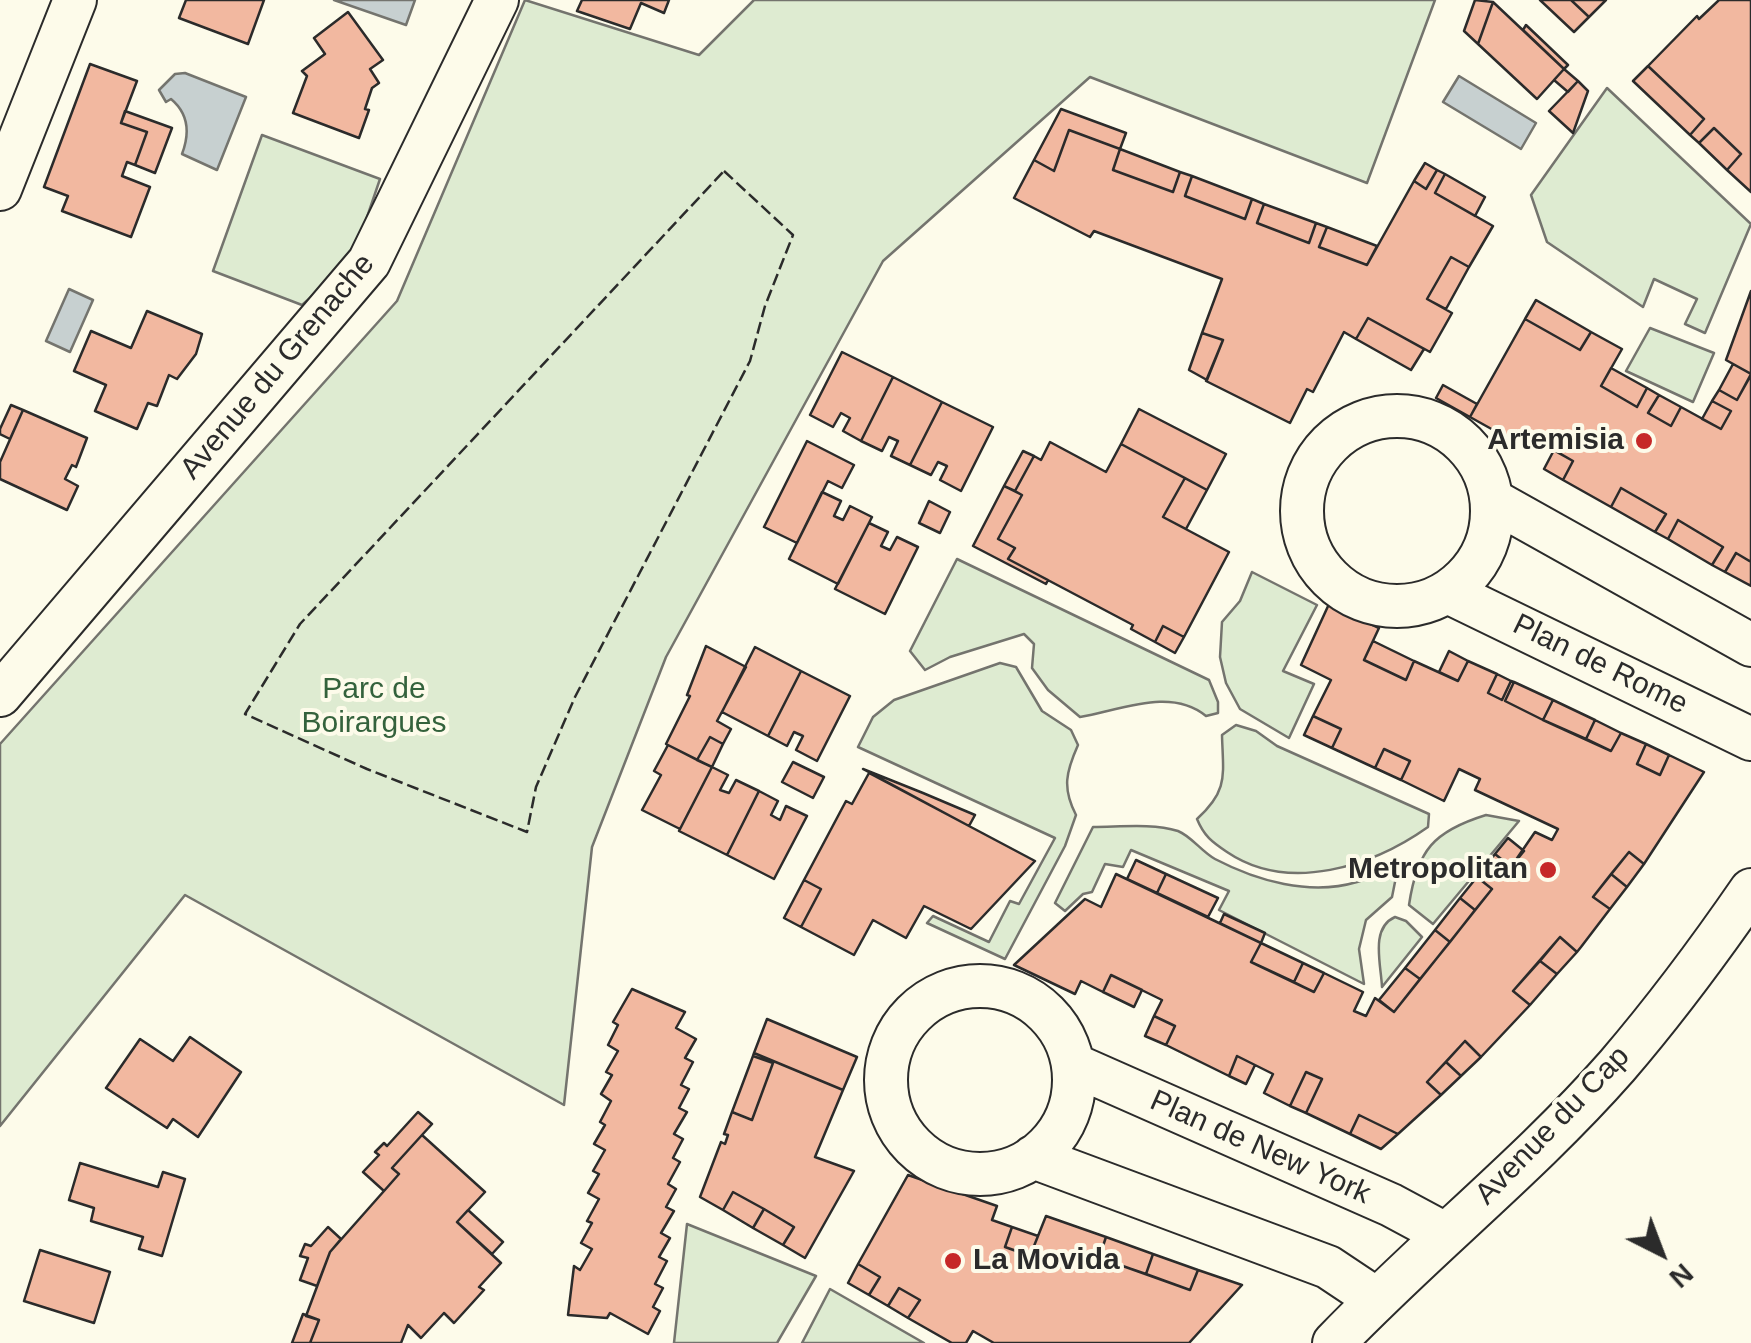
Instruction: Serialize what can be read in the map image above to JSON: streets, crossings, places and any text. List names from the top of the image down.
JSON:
{
  "streets": {
    "street": [
      "Avenue du Grenache",
      "Plan de Rome",
      "Avenue du Cap",
      "Plan de New York"
    ]
  },
  "crossings": [
    ["Avenue du Cap", "Plan de New York"]
  ],
  "parks": ["Parc de Boirargues"],
  "places": ["Artemisia", "Metropolitan", "La Movida"],
  "north": "bottom right"
}
